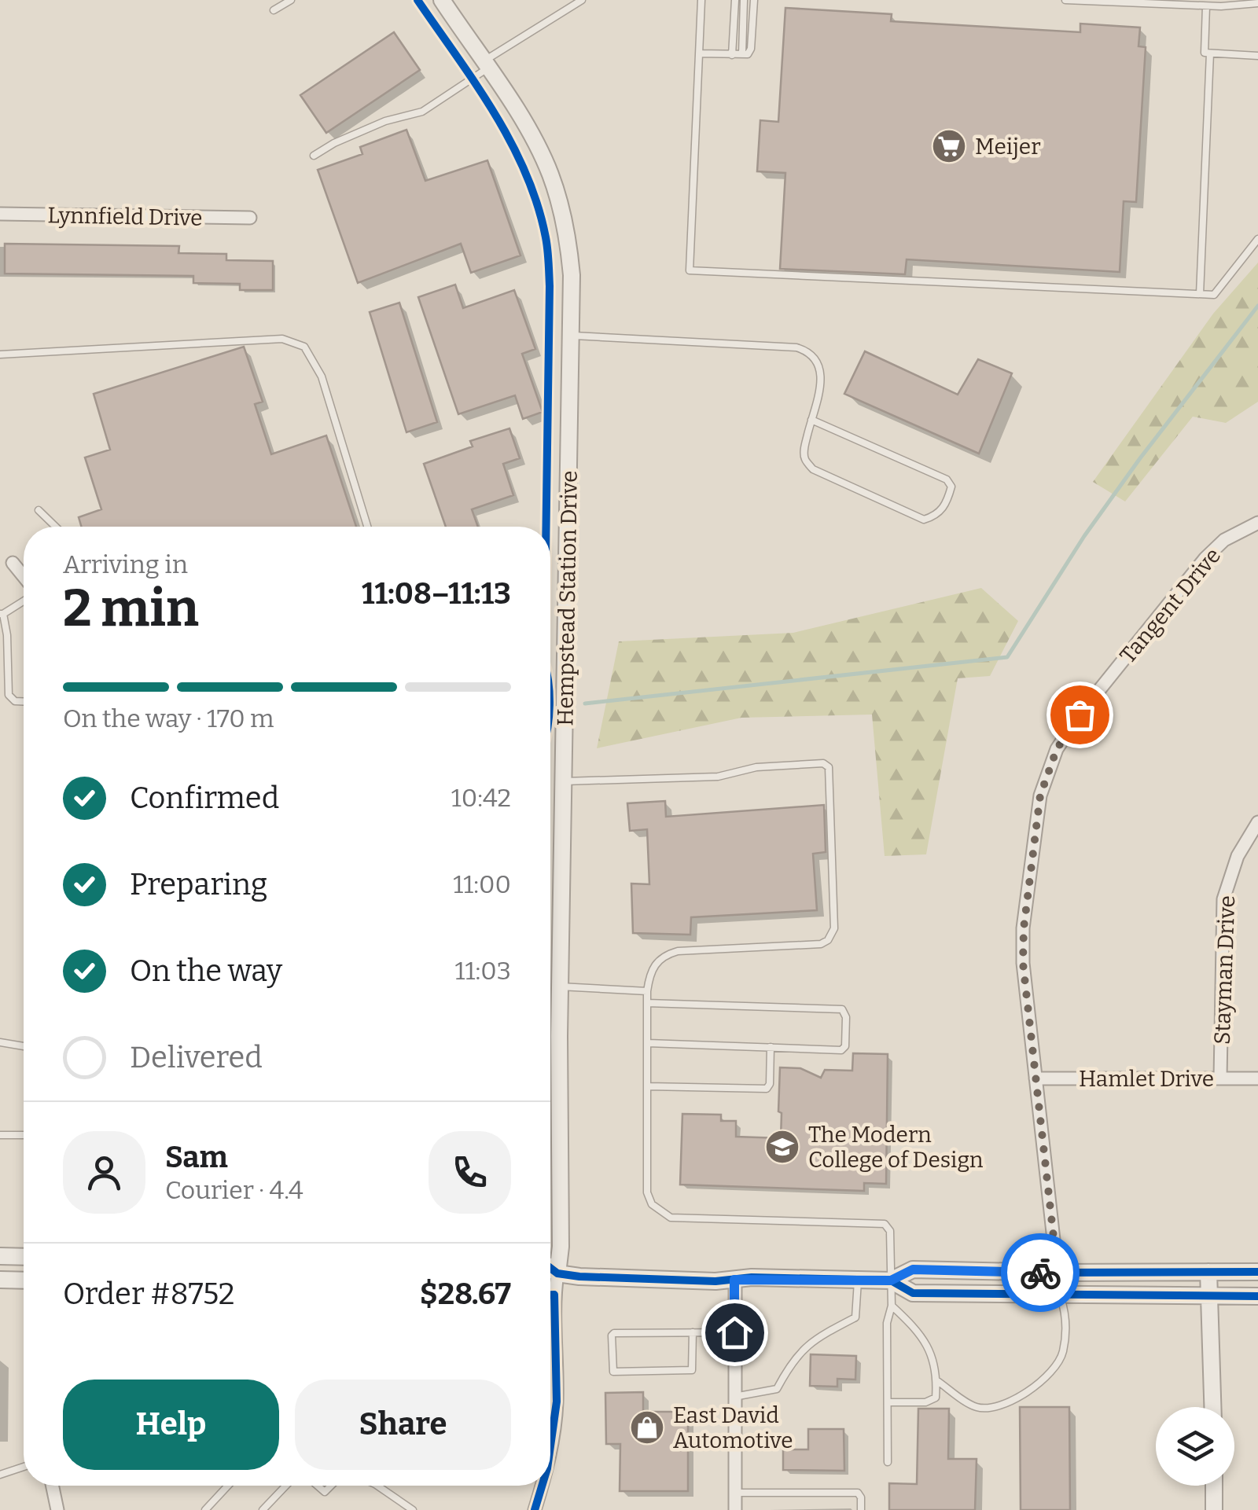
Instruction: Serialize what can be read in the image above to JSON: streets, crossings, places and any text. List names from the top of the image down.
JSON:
{
  "streets": {
    "street": [
      "Lynnfield Drive",
      "Hempstead Station Drive",
      "Tangent Drive",
      "Stayman Drive",
      "Hamlet Drive"
    ]
  },
  "crossings": [
    ["Tangent Drive", "Hamlet Drive"],
    ["Stayman Drive", "Hamlet Drive"]
  ],
  "places": {
    "supermarket": ["Meijer"],
    "school or university": ["The Modern College of Design"],
    "shop": ["East David Automotive"]
  },
  "page": {
    "heading": ["2 min", "Arriving in", "11:08–11:13"],
    "panel": [
      "Sam",
      "Courier · 4.4",
      "Order #8752",
      "$28.67"
    ],
    "bar": "On the way · 170 m",
    "list": [
      ["Confirmed", "10:42"],
      ["Preparing", "11:00"],
      ["On the way", "11:03"],
      "Delivered"
    ],
    "buttons": ["Help", "Share"]
  }
}
